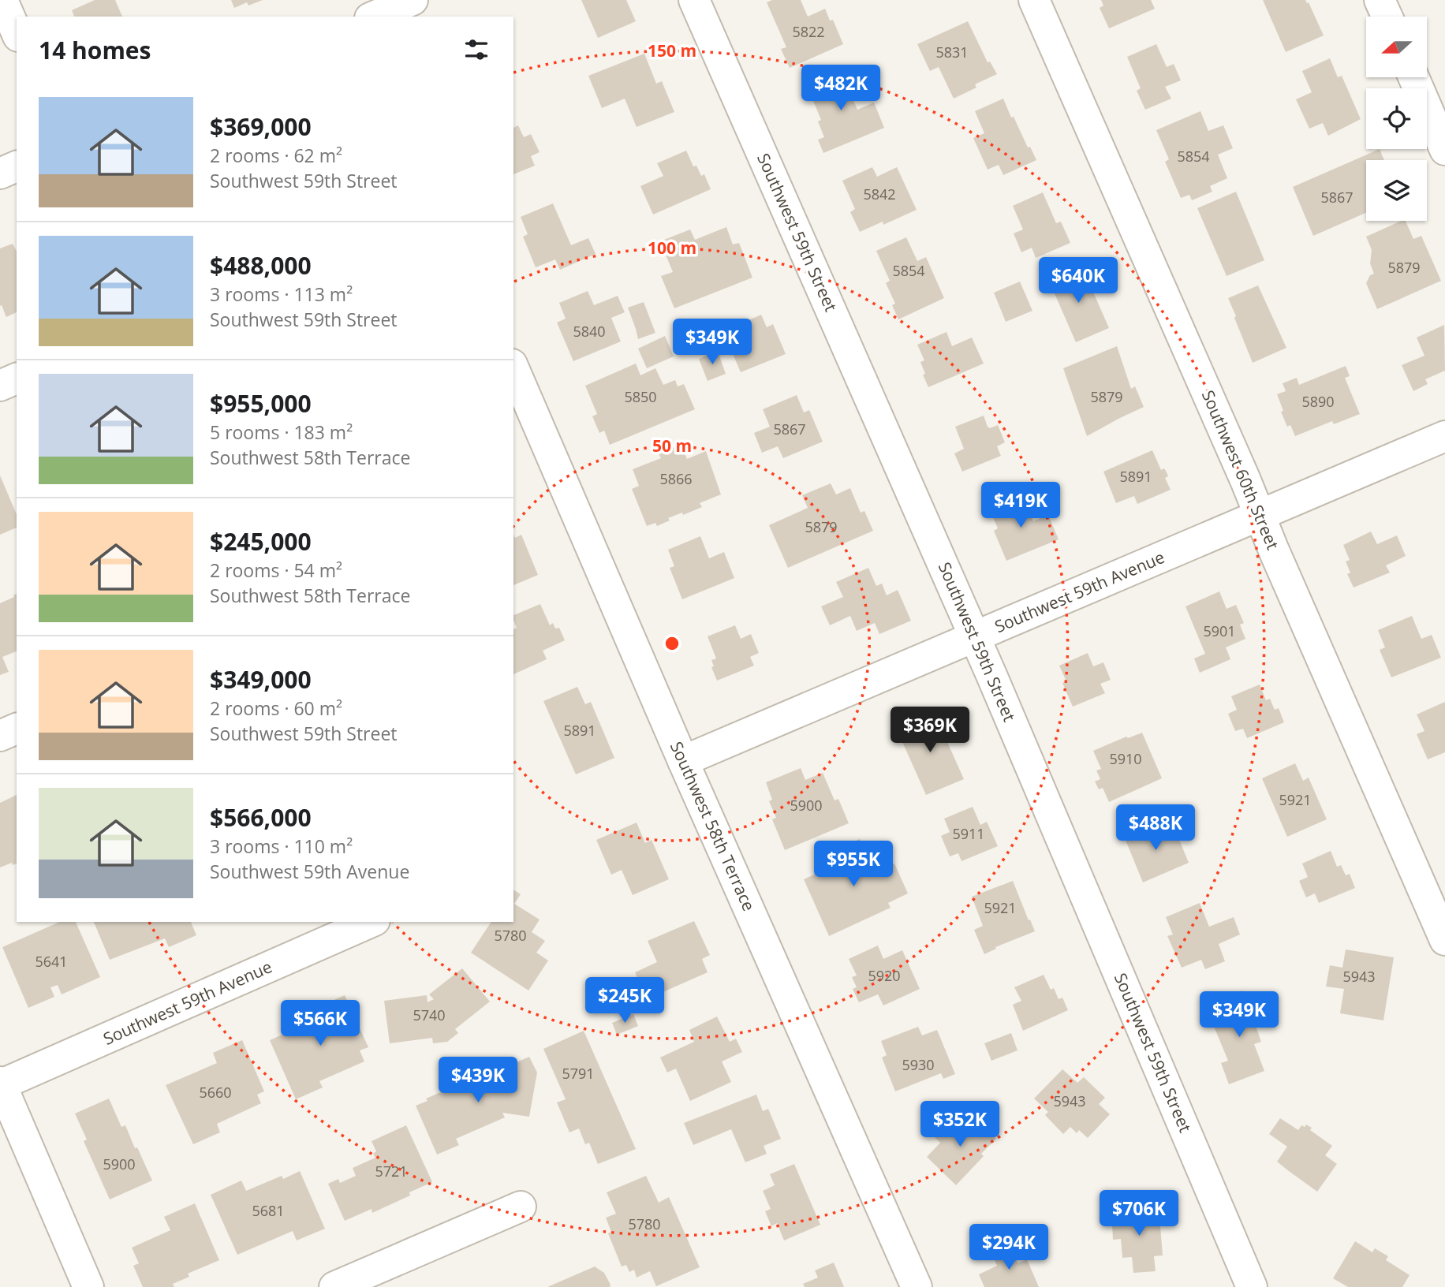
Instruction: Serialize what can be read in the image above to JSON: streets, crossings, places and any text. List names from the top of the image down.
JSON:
{
  "streets": {
    "street": [
      "Southwest 59th Street",
      "Southwest 60th Street",
      "Southwest 59th Avenue",
      "Southwest 58th Terrace"
    ]
  },
  "crossings": [
    ["Southwest 59th Street", "Southwest 59th Avenue"],
    ["Southwest 60th Street", "Southwest 59th Avenue"],
    ["Southwest 59th Avenue", "Southwest 58th Terrace"]
  ],
  "house_numbers": [
    "5822",
    "5831",
    "5854",
    "5842",
    "5867",
    "5879",
    "5854",
    "5840",
    "5850",
    "5879",
    "5890",
    "5867",
    "5891",
    "5866",
    "5879",
    "5901",
    "5891",
    "5910",
    "5921",
    "5900",
    "5911",
    "5921",
    "5780",
    "5641",
    "5920",
    "5943",
    "5740",
    "5930",
    "5791",
    "5660",
    "5943",
    "5900",
    "5721",
    "5681",
    "5780"
  ],
  "north": "left",
  "page": {
    "heading": "14 homes",
    "price": [
      "$482K",
      "$640K",
      "$349K",
      "$419K",
      "$369K",
      "$488K",
      "$955K",
      "$245K",
      "$349K",
      "$566K",
      "$439K",
      "$352K",
      "$706K",
      "$294K"
    ],
    "list": [
      {
        "name": "$369,000",
        "note": "2 rooms · 62 m² · Southwest 59th Street"
      },
      {
        "name": "$488,000",
        "note": "3 rooms · 113 m² · Southwest 59th Street"
      },
      {
        "name": "$955,000",
        "note": "5 rooms · 183 m² · Southwest 58th Terrace"
      },
      {
        "name": "$245,000",
        "note": "2 rooms · 54 m² · Southwest 58th Terrace"
      },
      {
        "name": "$349,000",
        "note": "2 rooms · 60 m² · Southwest 59th Street"
      },
      {
        "name": "$566,000",
        "note": "3 rooms · 110 m² · Southwest 59th Avenue"
      }
    ]
  },
  "rings": ["150 m", "100 m", "50 m"]
}
